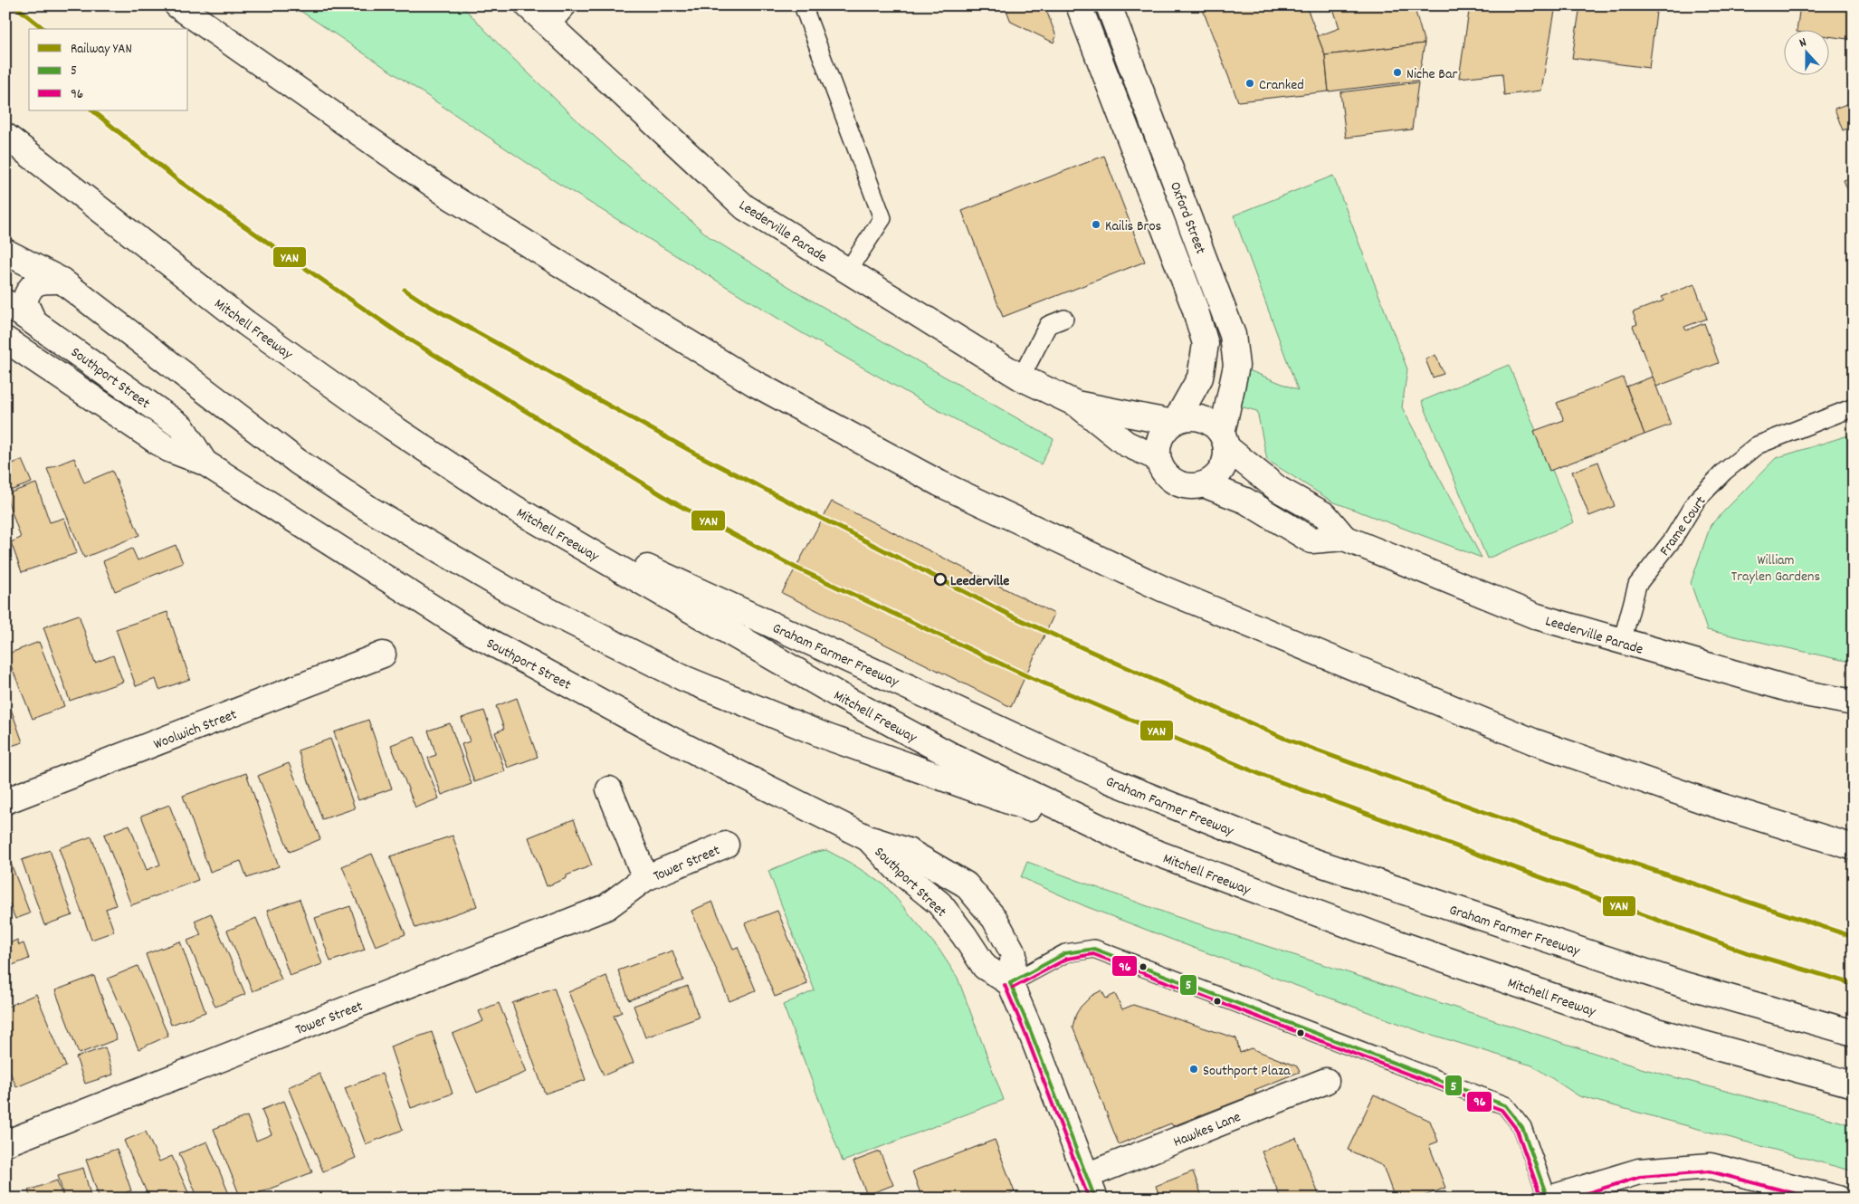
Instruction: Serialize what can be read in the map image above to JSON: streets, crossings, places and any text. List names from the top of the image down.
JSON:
{
  "streets": {
    "main road": [
      "Oxford Street",
      "Leederville Parade",
      "Mitchell Freeway",
      "Southport Street",
      "Graham Farmer Freeway",
      "Woolwich Street",
      "Tower Street",
      "Hawkes Lane"
    ],
    "lane": ["Frame Court"]
  },
  "crossings": [
    ["Oxford Street", "Leederville Parade"],
    ["Leederville Parade", "Frame Court"],
    ["Mitchell Freeway", "Graham Farmer Freeway"]
  ],
  "parks": ["William Traylen Gardens"],
  "places": [
    "Niche Bar",
    "Cranked",
    "Kailis Bros",
    "Leederville",
    "Southport Plaza"
  ],
  "lines": ["rail line YAN", "transit line 5", "transit line 96"],
  "legend": ["Railway YAN", "5", "96"],
  "north": "top"
}
